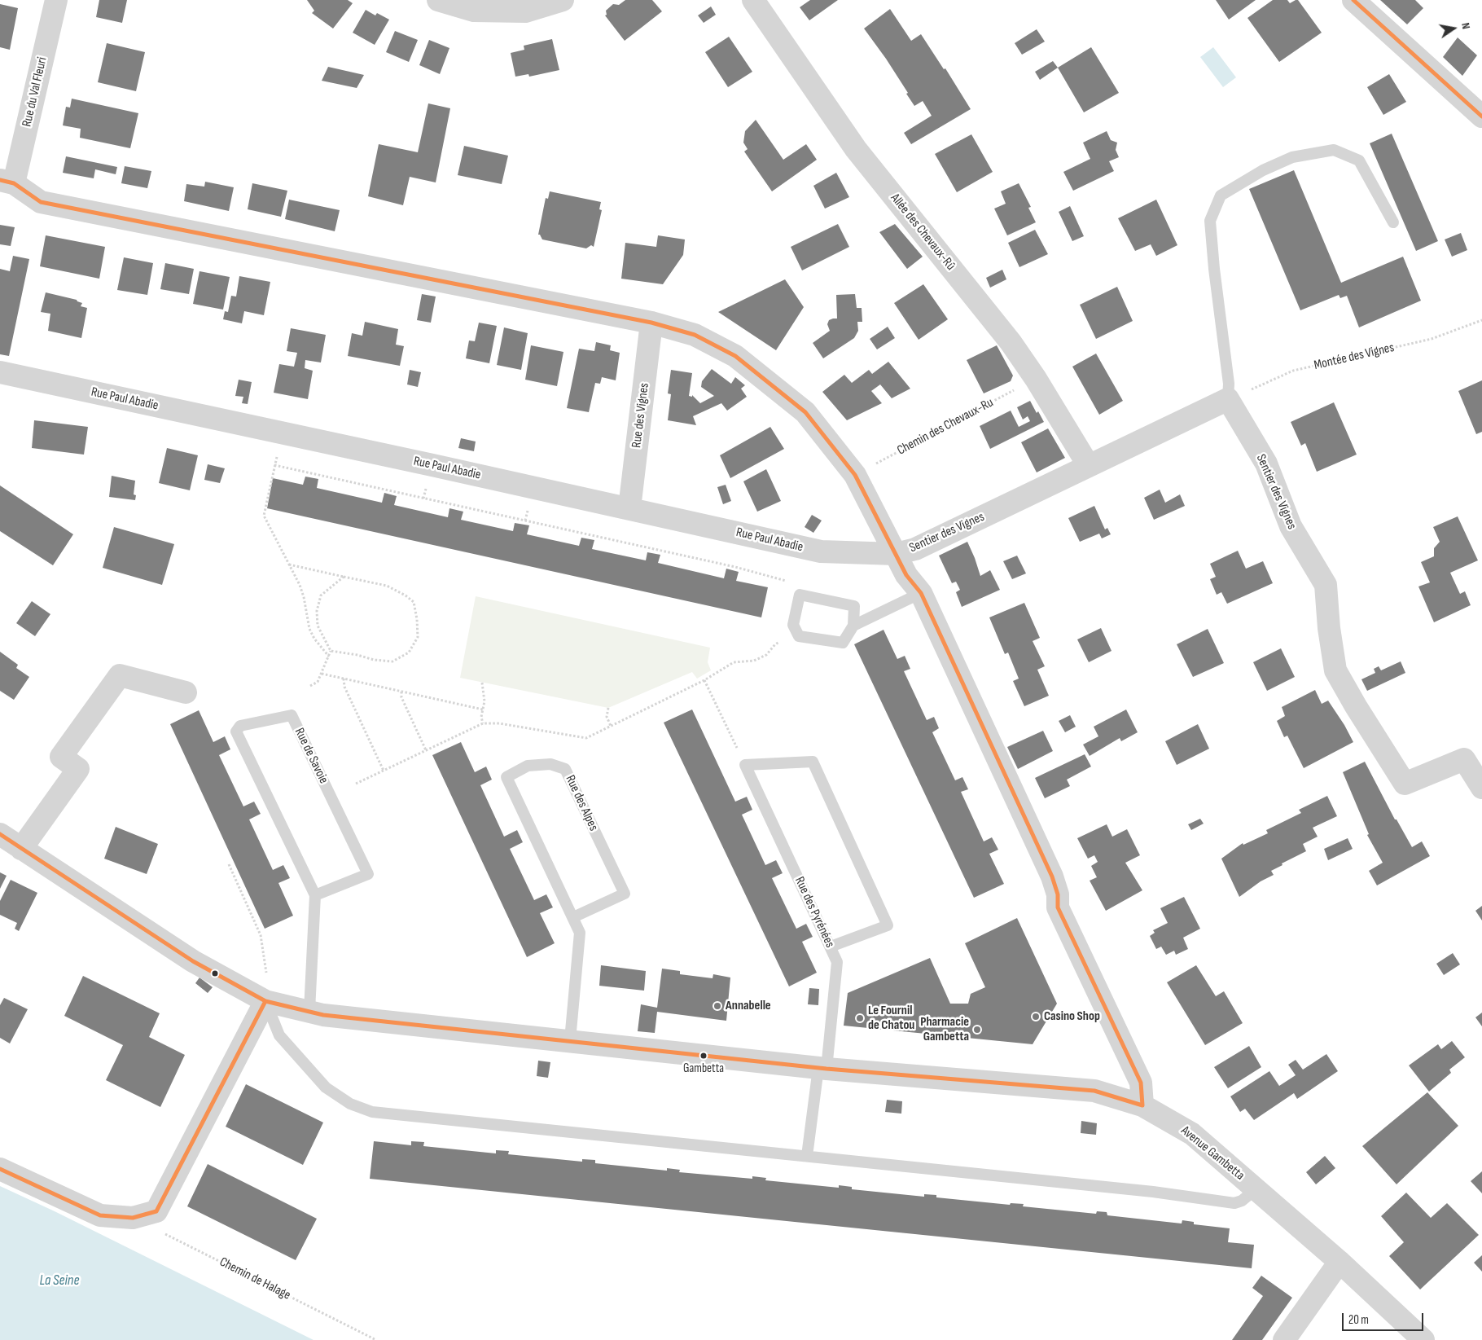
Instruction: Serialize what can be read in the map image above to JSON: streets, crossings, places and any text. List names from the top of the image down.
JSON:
{
  "streets": {
    "street": [
      "Rue du Val Fleuri",
      "Allée des Chevaux-Rû",
      "Rue Paul Abadie",
      "Rue des Vignes",
      "Sentier des Vignes",
      "Avenue Gambetta"
    ],
    "lane": ["Rue de Savoie", "Rue des Alpes", "Rue des Pyrénées"],
    "path": ["Montée des Vignes", "Chemin des Chevaux-Ru", "Chemin de Halage"]
  },
  "crossings": [
    ["Allée des Chevaux-Rû", "Chemin des Chevaux-Ru"],
    ["Allée des Chevaux-Rû", "Sentier des Vignes"],
    ["Montée des Vignes", "Sentier des Vignes"],
    ["Rue Paul Abadie", "Rue des Vignes"],
    ["Rue Paul Abadie", "Sentier des Vignes"],
    ["Rue de Savoie", "Avenue Gambetta"],
    ["Rue des Alpes", "Avenue Gambetta"],
    ["Rue des Pyrénées", "Avenue Gambetta"]
  ],
  "water": ["La Seine"],
  "places": [
    "Annabelle",
    "Casino Shop",
    "Le Fournil de Chatou",
    "Pharmacie Gambetta",
    "Gambetta"
  ],
  "scale_bar": "20 m",
  "north": "right"
}
